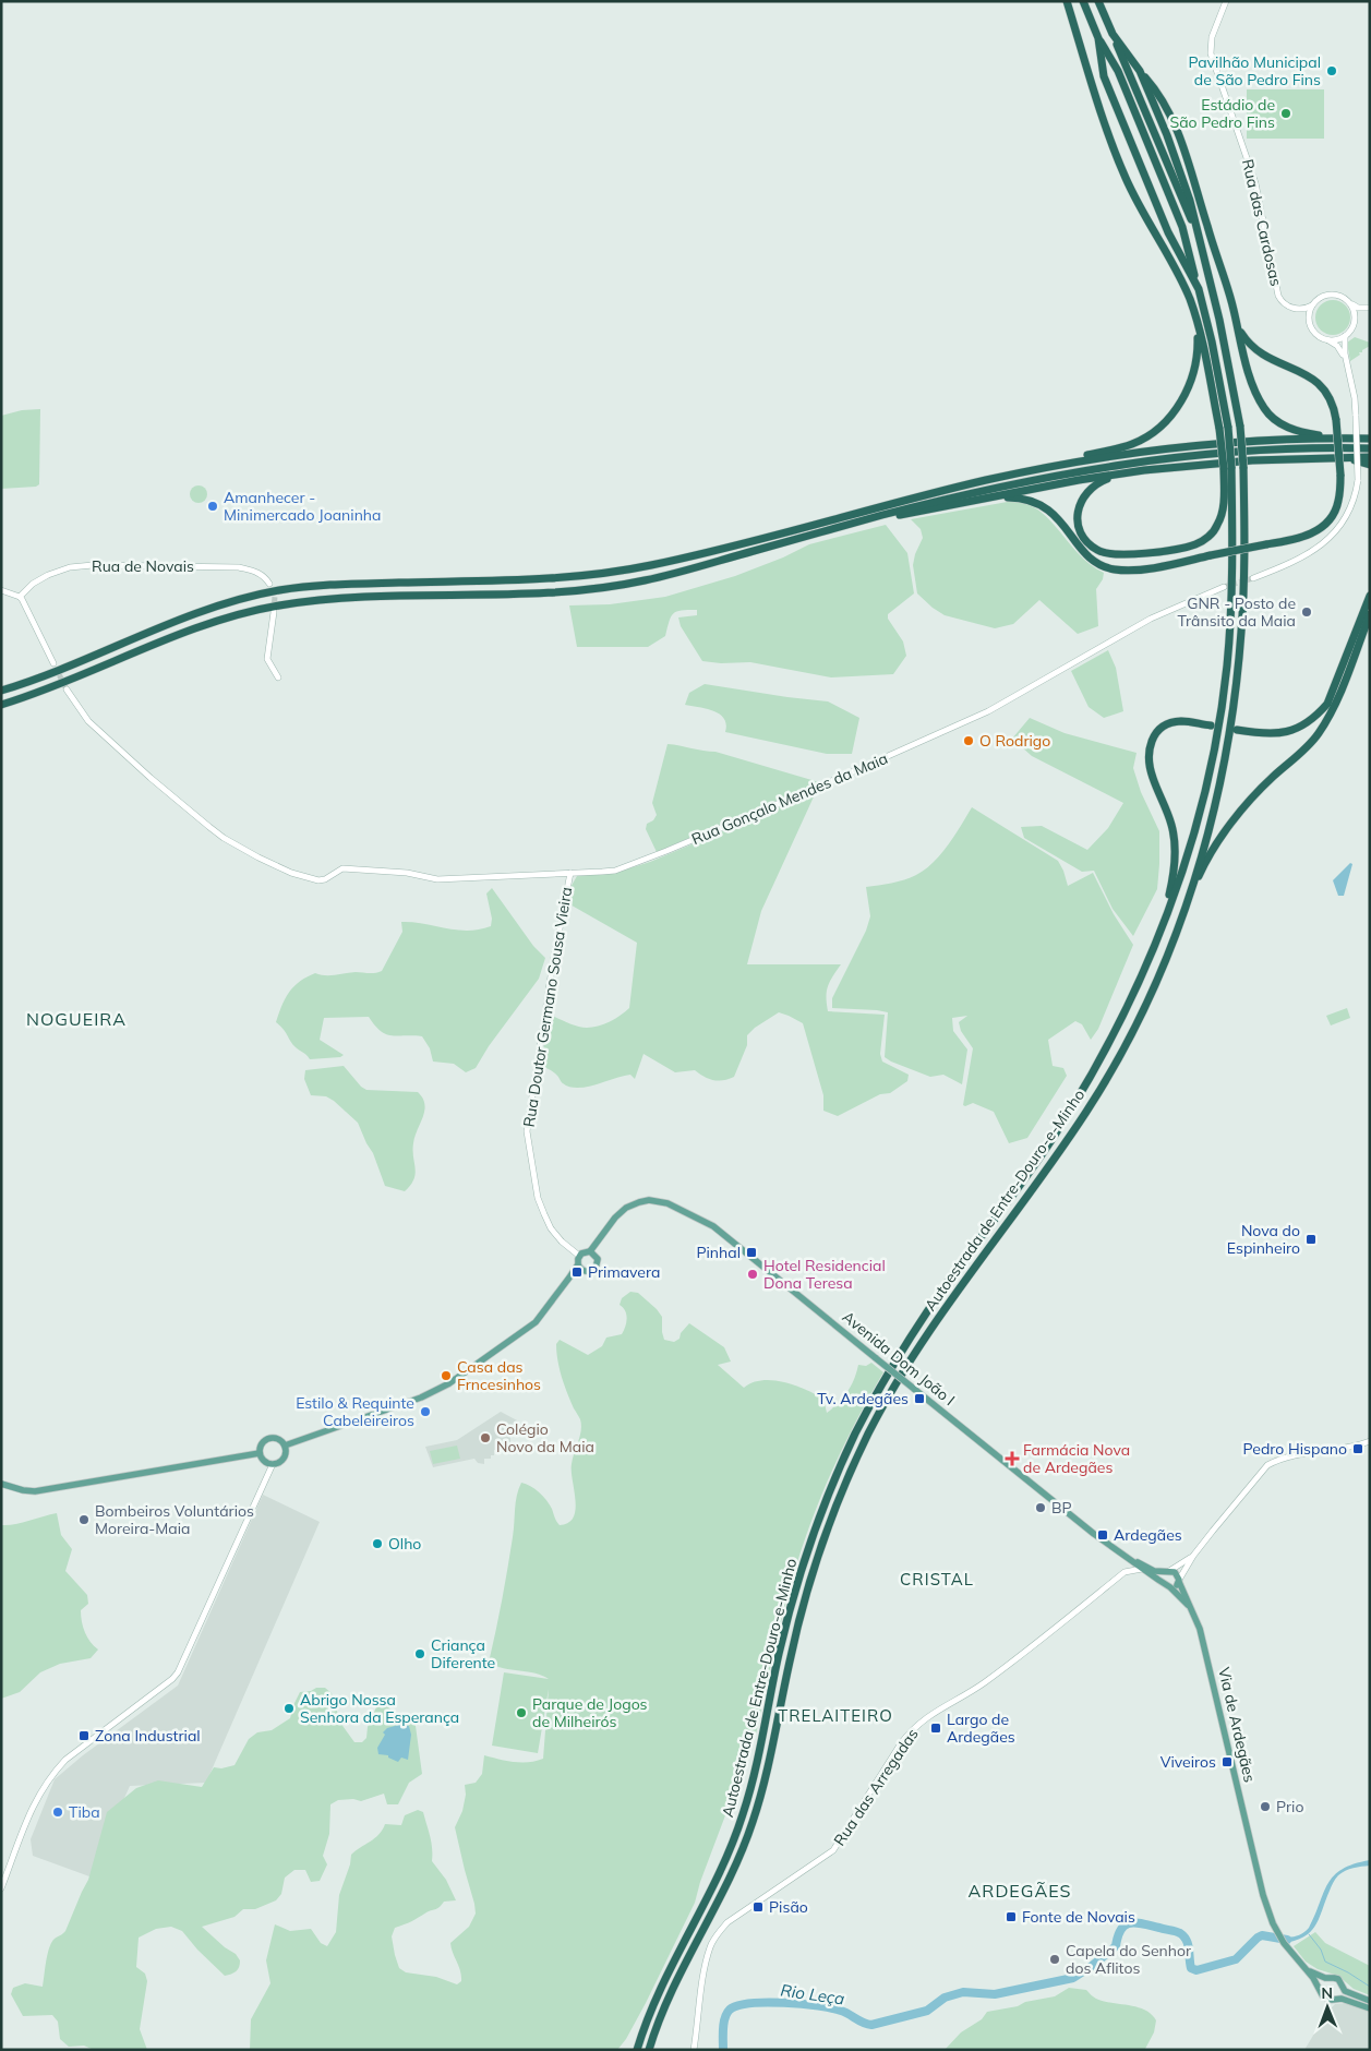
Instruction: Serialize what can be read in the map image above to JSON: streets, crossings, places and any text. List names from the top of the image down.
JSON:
{
  "streets": {
    "highway": ["Autoestrada de Entre-Douro-e-Minho"],
    "main road": ["Avenida Dom João I", "Via de Ardegães"],
    "street": [
      "Rua das Cardosas",
      "Rua de Novais",
      "Rua Gonçalo Mendes da Maia",
      "Rua Doutor Germano Sousa Vieira",
      "Rua das Arregadas"
    ]
  },
  "crossings": [
    ["Rua Gonçalo Mendes da Maia", "Rua Doutor Germano Sousa Vieira"],
    ["Rua Doutor Germano Sousa Vieira", "Avenida Dom João I"],
    ["Avenida Dom João I", "Via de Ardegães"]
  ],
  "districts": [
    "NOGUEIRA",
    "CRISTAL",
    "TRELAITEIRO",
    "ARDEGÃES"
  ],
  "water": ["Rio Leça"],
  "places": {
    "other": [
      "Pavilhão Municipal de São Pedro Fins",
      "Estádio de São Pedro Fins",
      "Amanhecer - Minimercado Joaninha",
      "GNR - Posto de Trânsito da Maia",
      "O Rodrigo",
      "Hotel Residencial Dona Teresa",
      "Casa das Frncesinhos",
      "Estilo & Requinte Cabeleireiros",
      "Colégio Novo da Maia",
      "BP",
      "Bombeiros Voluntários Moreira-Maia",
      "Olho",
      "Criança Diferente",
      "Abrigo Nossa Senhora da Esperança",
      "Parque de Jogos de Milheirós",
      "Prio",
      "Tiba",
      "Capela do Senhor dos Aflitos"
    ],
    "transit": [
      "Nova do Espinheiro",
      "Pinhal",
      "Primavera",
      "Tv. Ardegães",
      "Pedro Hispano",
      "Ardegães",
      "Largo de Ardegães",
      "Zona Industrial",
      "Viveiros",
      "Pisão",
      "Fonte de Novais"
    ],
    "health": ["Farmácia Nova de Ardegães"]
  },
  "north": "top"
}
